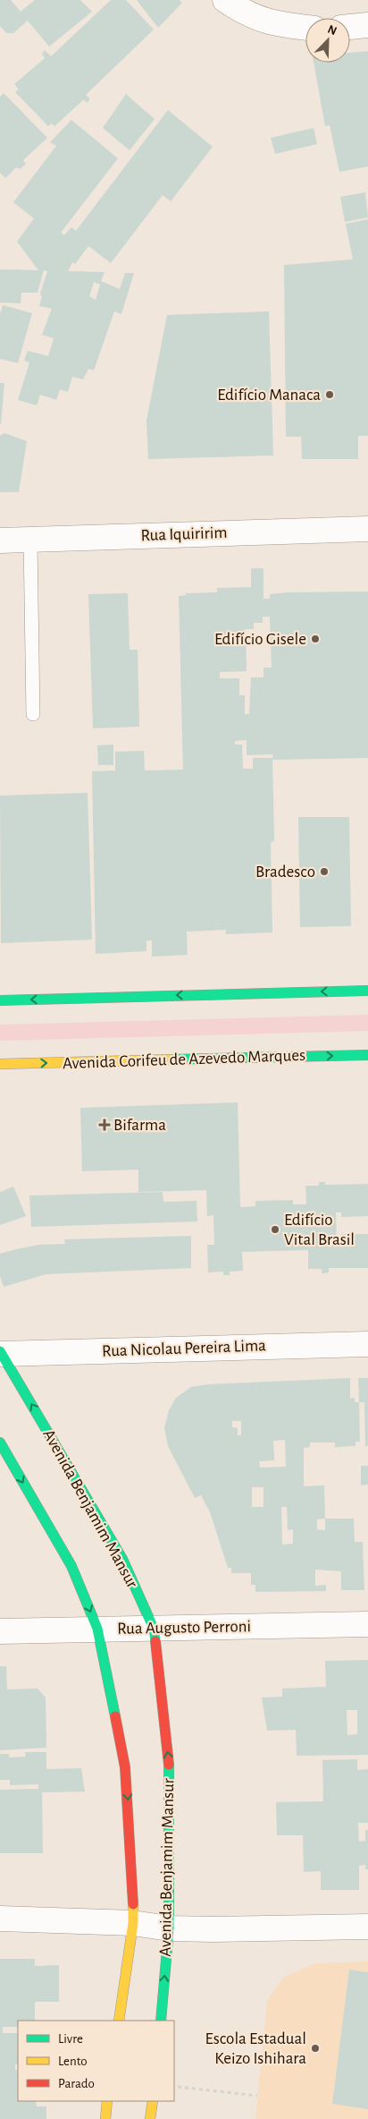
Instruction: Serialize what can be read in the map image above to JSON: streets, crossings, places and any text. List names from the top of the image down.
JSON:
{
  "streets": {
    "main road": ["Avenida Corifeu de Azevedo Marques", "Avenida Benjamim Mansur"],
    "street": ["Rua Iquiririm", "Rua Nicolau Pereira Lima", "Rua Augusto Perroni"]
  },
  "crossings": [
    ["Rua Nicolau Pereira Lima", "Avenida Benjamim Mansur"],
    ["Avenida Benjamim Mansur", "Rua Augusto Perroni"]
  ],
  "places": {
    "other": [
      "Edifício Manaca",
      "Edifício Gisele",
      "Bradesco",
      "Edifício Vital Brasil",
      "Escola Estadual Keizo Ishihara"
    ],
    "health": ["Bifarma"]
  },
  "legend": ["Livre", "Lento", "Parado"],
  "north": "top right"
}
